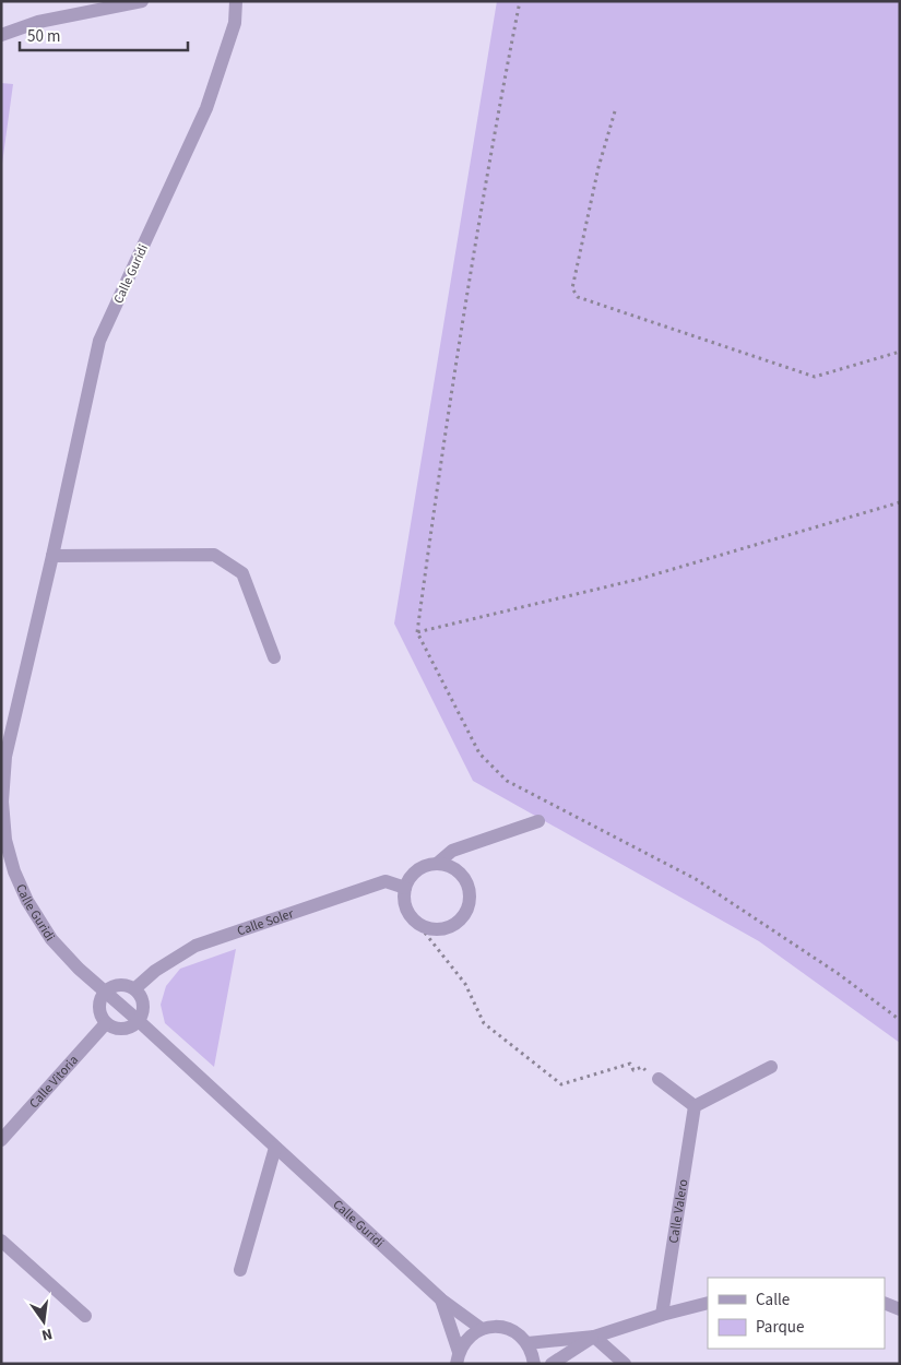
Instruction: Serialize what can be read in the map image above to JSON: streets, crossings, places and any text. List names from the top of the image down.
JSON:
{
  "streets": {
    "street": [
      "Calle Guridi",
      "Calle Soler",
      "Calle Vitoria",
      "Calle Valero"
    ]
  },
  "legend": ["Calle", "Parque"],
  "scale_bar": "50 m",
  "north": "bottom"
}
